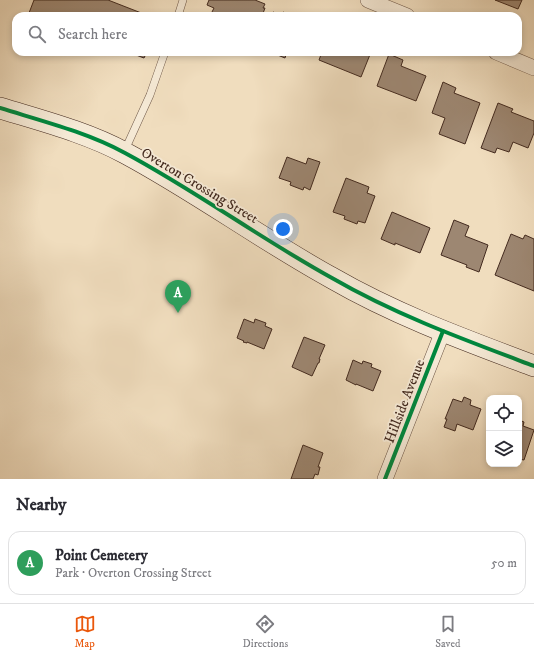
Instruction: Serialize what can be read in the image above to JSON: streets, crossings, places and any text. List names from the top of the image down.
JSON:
{
  "streets": {
    "street": ["Overton Crossing Street", "Hillside Avenue"]
  },
  "crossings": [
    ["Overton Crossing Street", "Hillside Avenue"]
  ],
  "page": {
    "search": "Search here",
    "pins": "A",
    "heading": "Nearby",
    "list": [
      {
        "mark": "A",
        "name": "Point Cemetery",
        "note": "Park · Overton Crossing Street",
        "value": "50 m"
      }
    ],
    "nav": ["Map", "Directions", "Saved"]
  }
}
